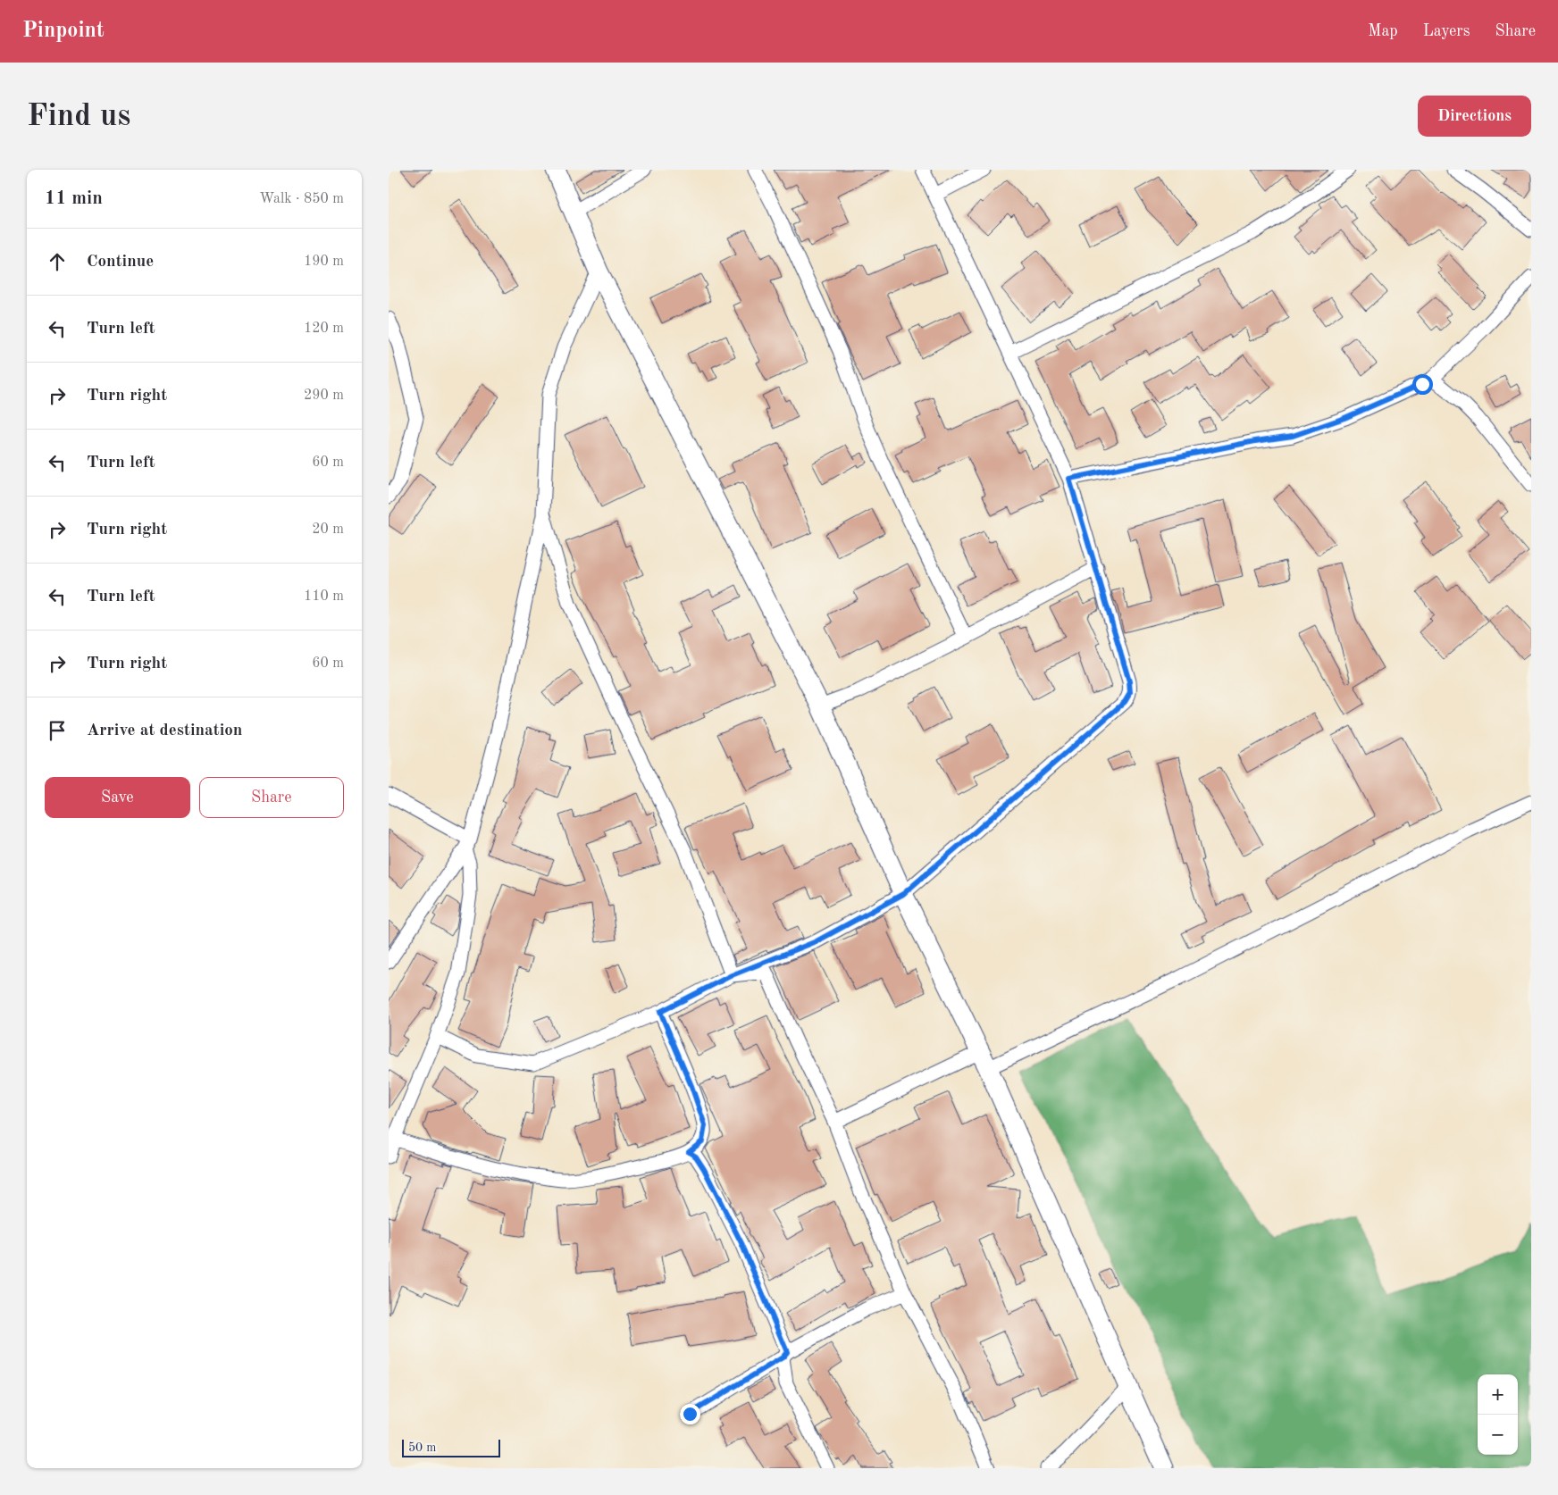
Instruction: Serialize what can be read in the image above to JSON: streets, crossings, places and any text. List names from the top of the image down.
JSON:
{
  "scale_bar": "50 m",
  "page": {
    "header": "Pinpoint",
    "nav": ["Map", "Layers", "Share"],
    "buttons": [
      "Directions",
      ["Save", "Share"]
    ],
    "title": "Find us",
    "heading": ["11 min", "Walk · 850 m"],
    "list": [
      ["Continue", "190 m"],
      ["Turn left", "120 m"],
      ["Turn right", "290 m"],
      ["Turn left", "60 m"],
      ["Turn right", "20 m"],
      ["Turn left", "110 m"],
      ["Turn right", "60 m"],
      "Arrive at destination"
    ],
    "map_buttons": ["+", "−"],
    "scale": "50 m"
  }
}
